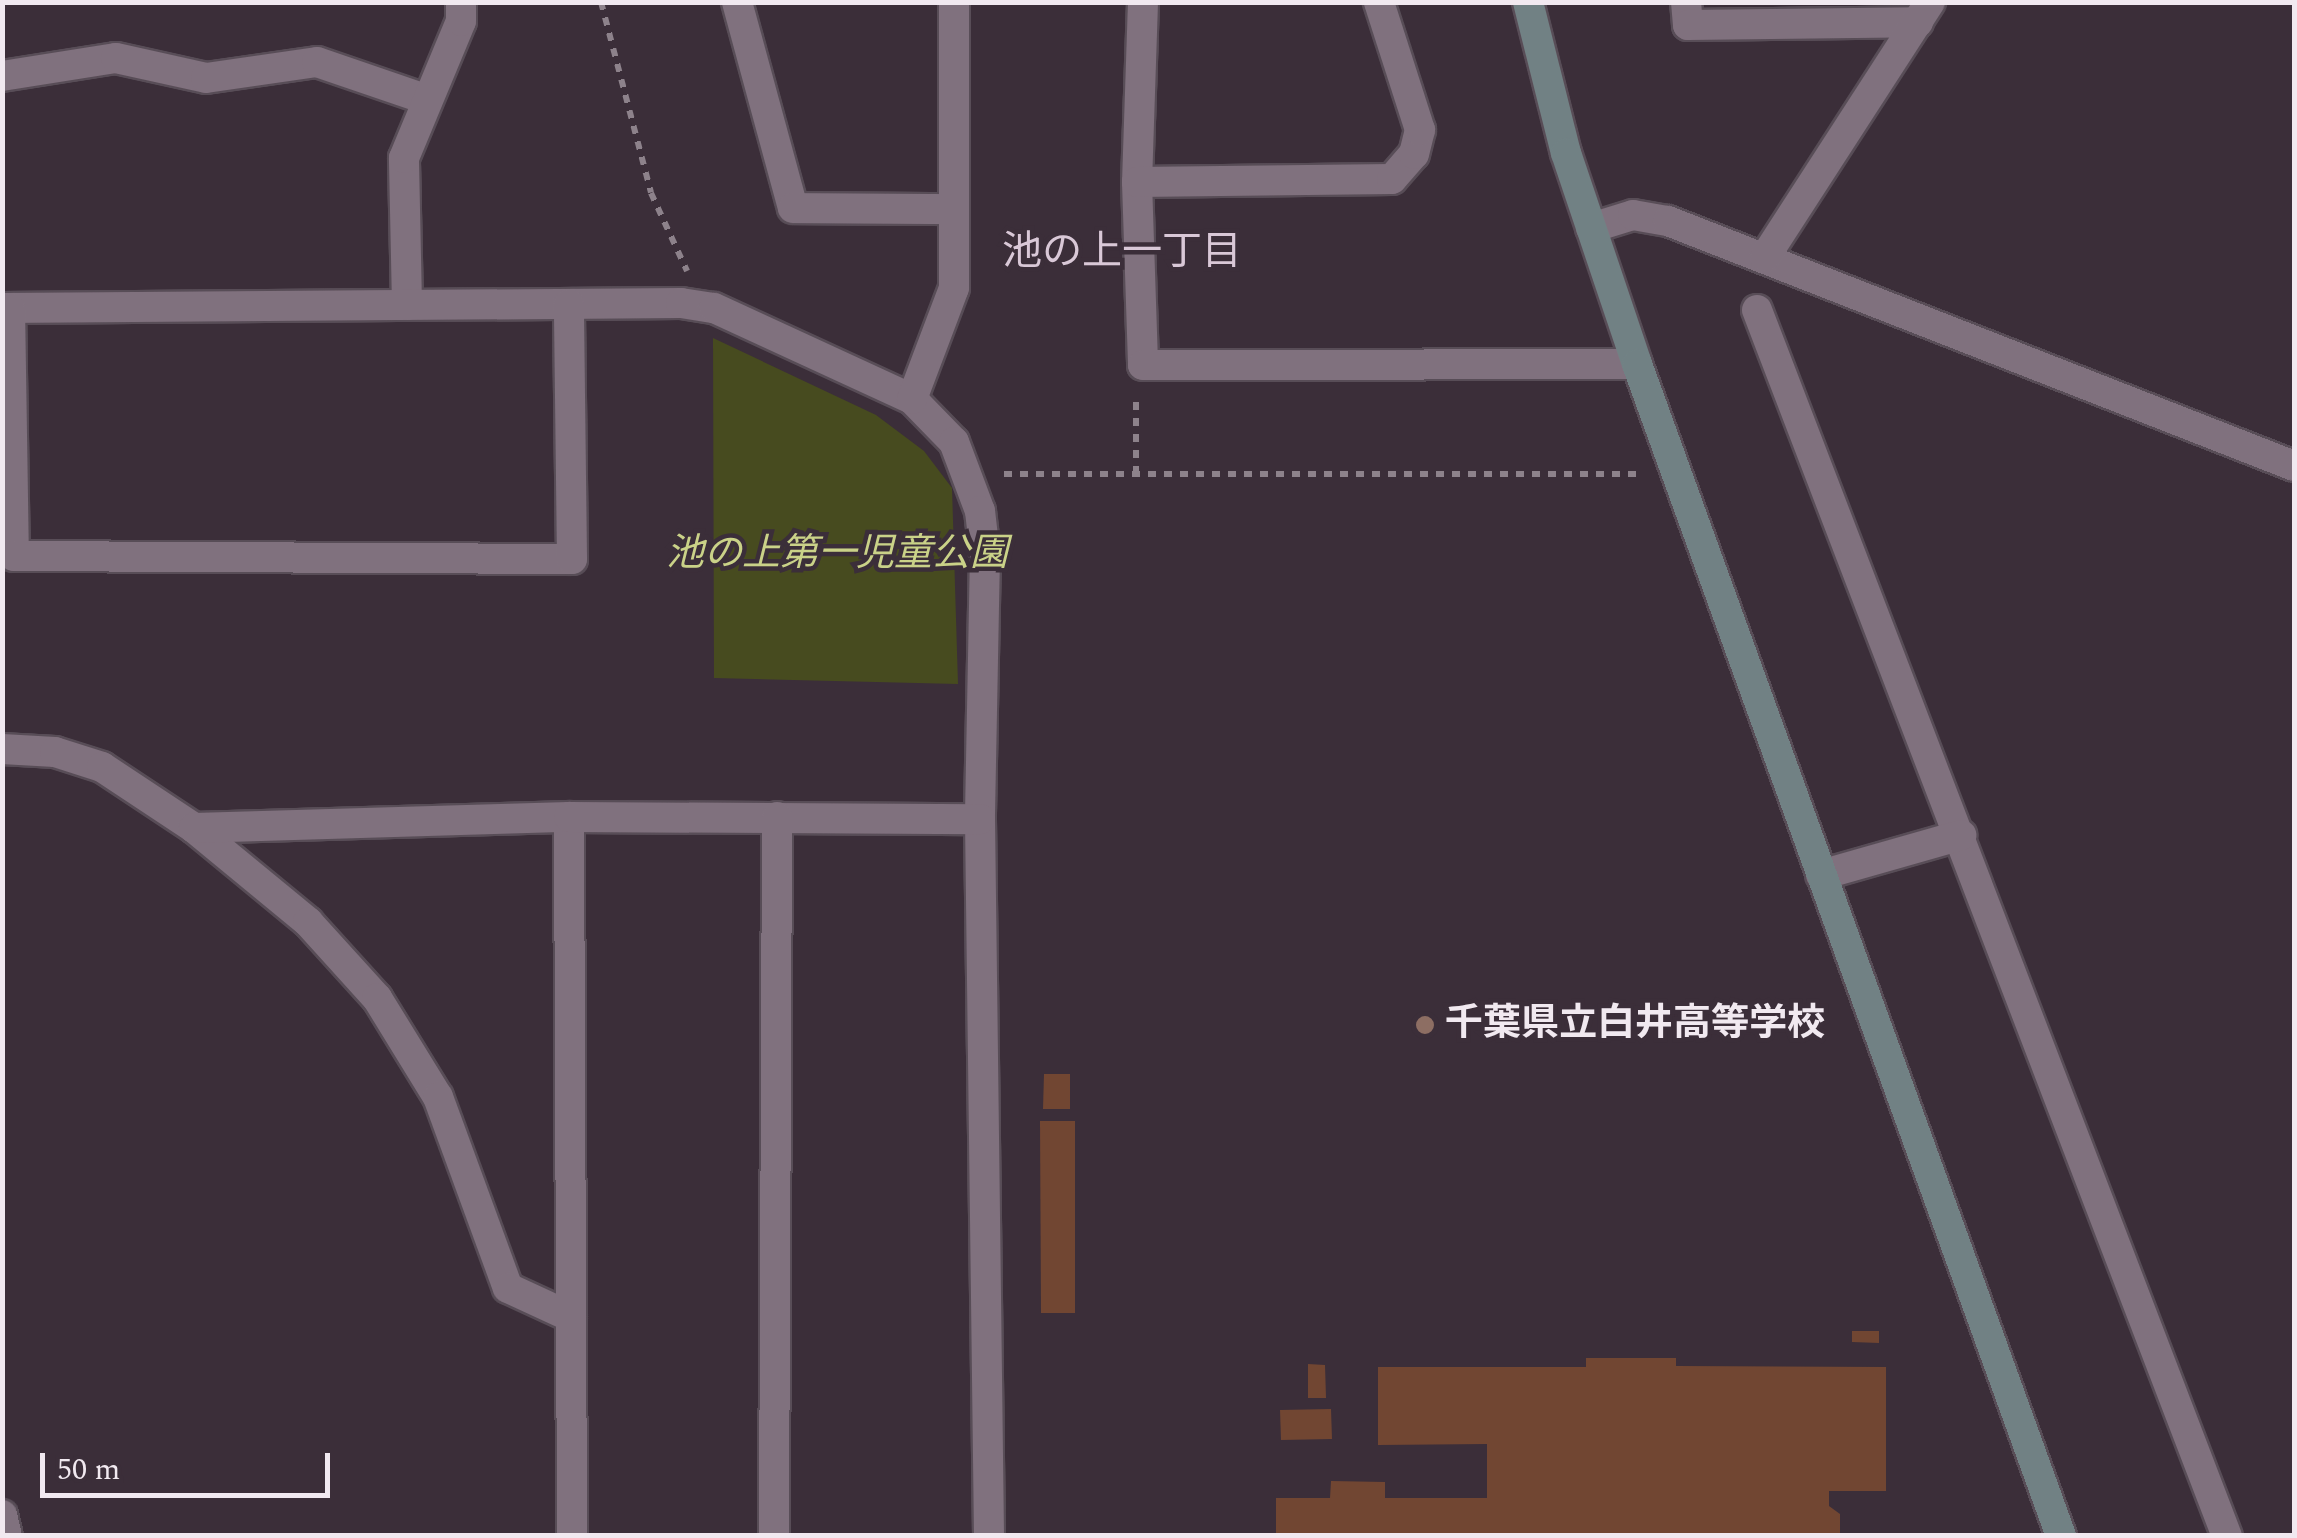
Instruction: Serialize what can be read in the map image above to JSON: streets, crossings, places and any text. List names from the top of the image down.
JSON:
{
  "districts": ["池の上一丁目"],
  "parks": ["池の上第一児童公園"],
  "places": ["千葉県立白井高等学校"],
  "scale_bar": "50 m"
}
